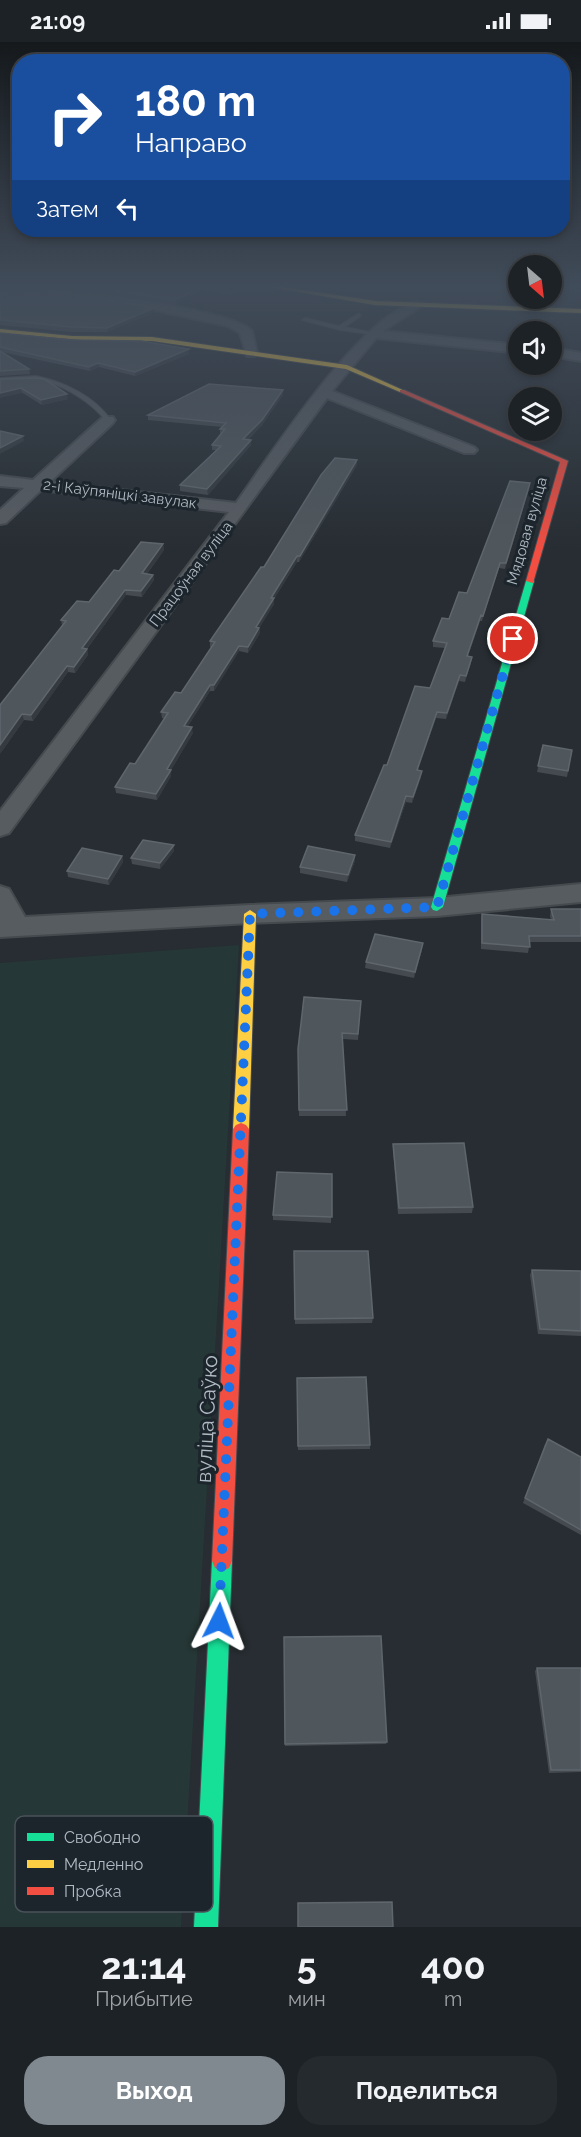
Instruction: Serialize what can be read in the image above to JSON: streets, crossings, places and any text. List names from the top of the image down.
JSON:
{
  "streets": {
    "street": [
      "2-і Каўпяніцкі завулак",
      "Мядовая вуліца",
      "Працоўная вуліца",
      "вуліца Саўко"
    ]
  },
  "crossings": [
    ["2-і Каўпяніцкі завулак", "Працоўная вуліца"]
  ],
  "legend": ["Свободно", "Медленно", "Пробка"],
  "north": "bottom right",
  "page": {
    "status": "21:09",
    "turn": ["180 m", "Направо"],
    "then": "Затем",
    "eta": [
      "21:14",
      "Прибытие",
      "5",
      "мин",
      "400",
      "m"
    ],
    "buttons": ["Выход", "Поделиться"]
  }
}
